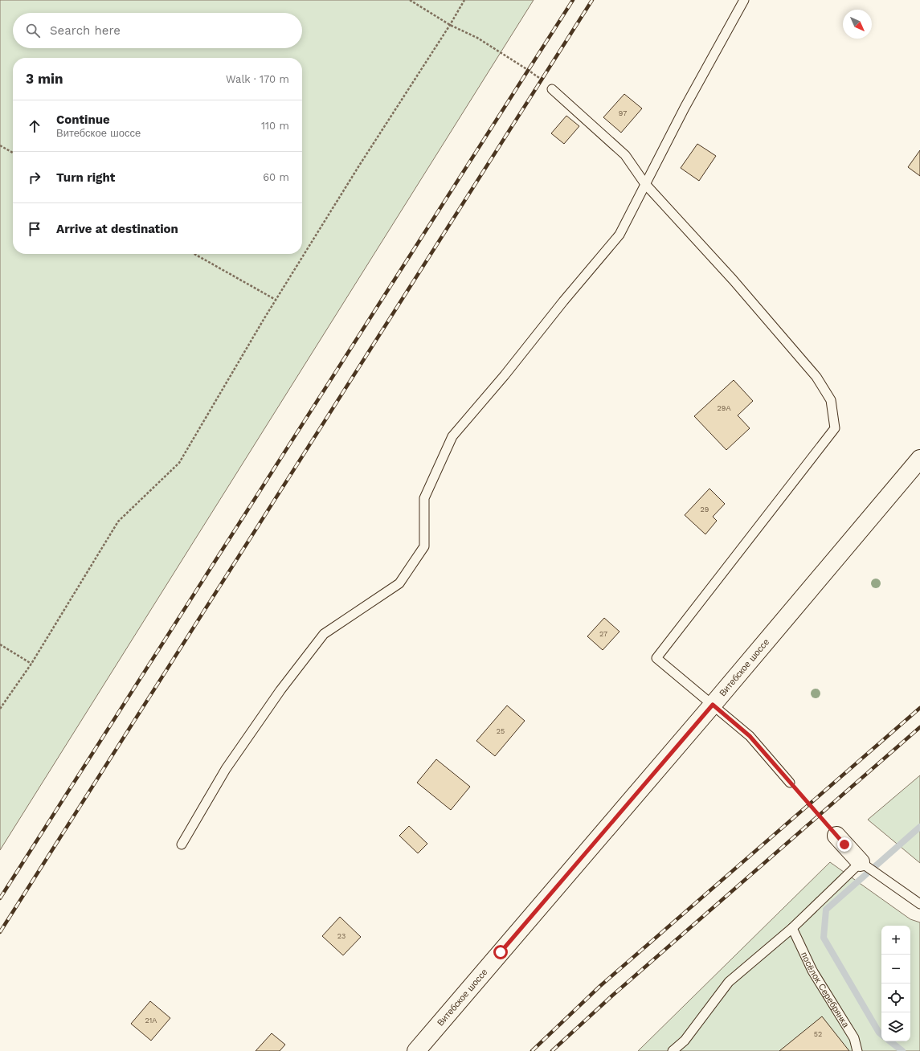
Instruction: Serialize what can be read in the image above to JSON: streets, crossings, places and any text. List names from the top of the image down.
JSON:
{
  "streets": {
    "main road": ["Витебское шоссе"],
    "lane": ["посёлок Серебрянка"]
  },
  "house_numbers": [
    "97",
    "29А",
    "29",
    "27",
    "25",
    "23",
    "21А",
    "52"
  ],
  "north": "bottom right",
  "page": {
    "search": "Search here",
    "heading": ["3 min", "Walk · 170 m"],
    "list": [
      ["Continue", "Витебское шоссе", "110 m"],
      ["Turn right", "60 m"],
      "Arrive at destination"
    ],
    "map_buttons": ["+", "−"]
  }
}
